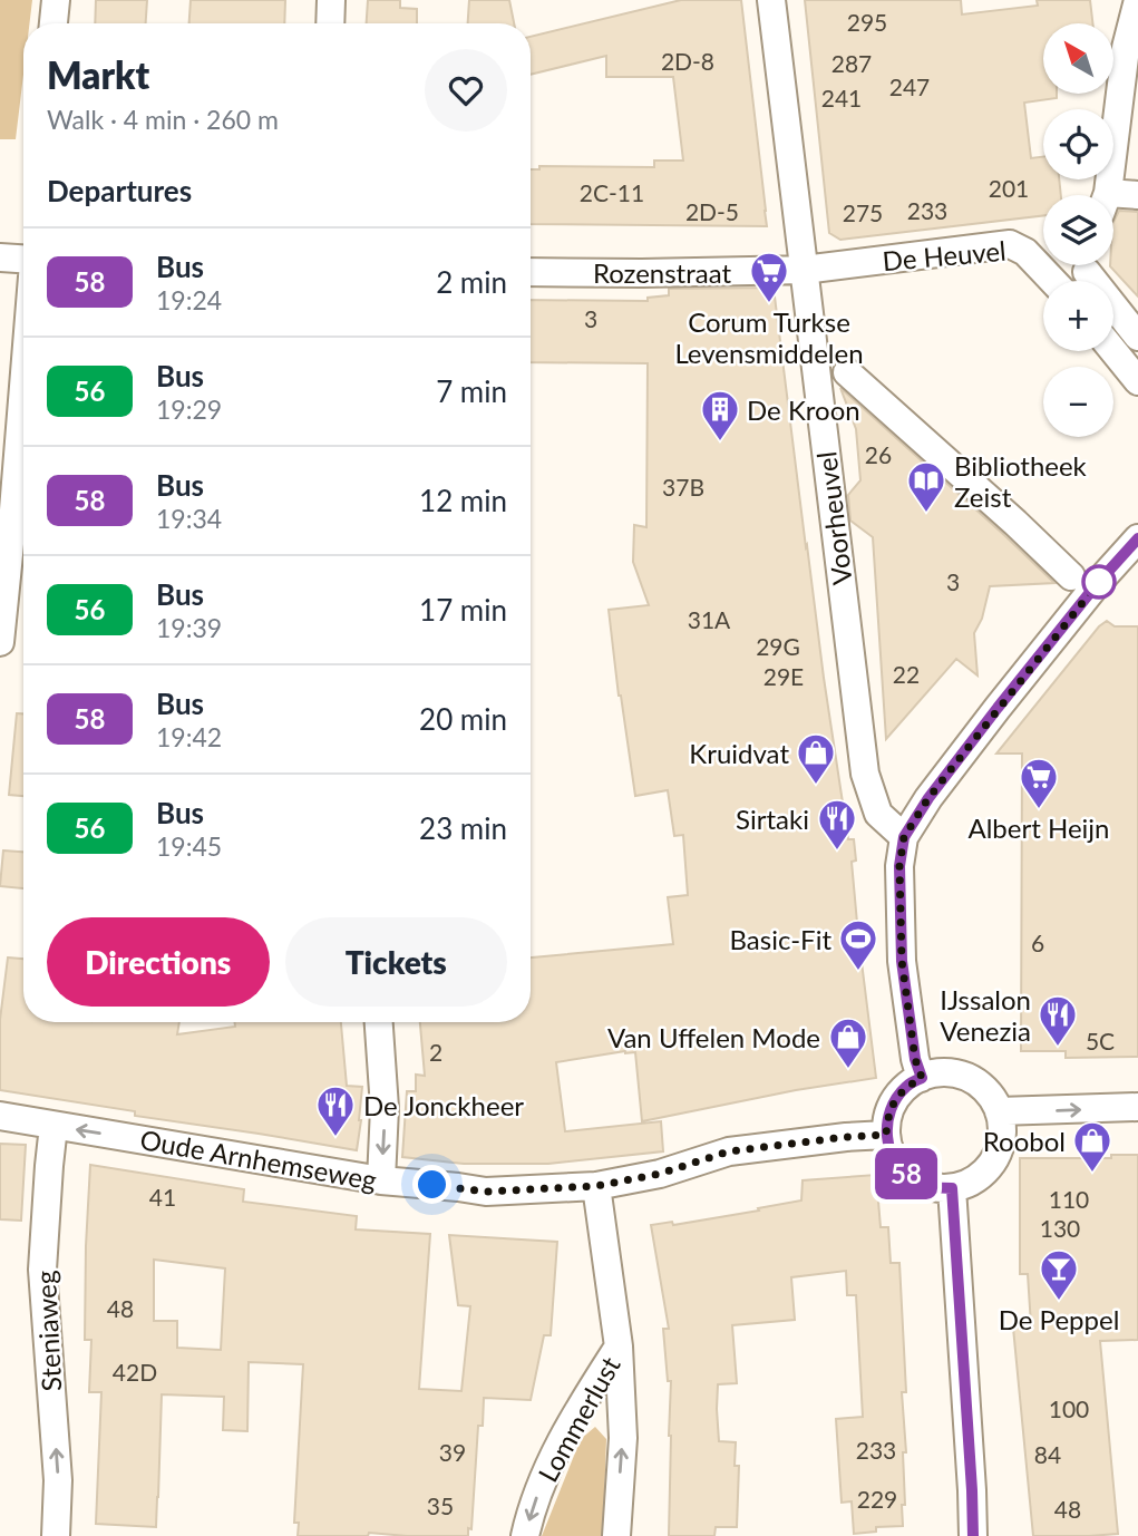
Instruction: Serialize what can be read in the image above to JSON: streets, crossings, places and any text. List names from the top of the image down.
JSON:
{
  "streets": {
    "street": [
      "De Heuvel",
      "Rozenstraat",
      "Voorheuvel",
      "Oude Arnhemseweg",
      "Steniaweg",
      "Lommerlust"
    ]
  },
  "crossings": [
    ["De Heuvel", "Rozenstraat"],
    ["De Heuvel", "Voorheuvel"],
    ["Rozenstraat", "Voorheuvel"],
    ["Oude Arnhemseweg", "Steniaweg"],
    ["Oude Arnhemseweg", "Lommerlust"]
  ],
  "one_way": ["Oude Arnhemseweg", "Steniaweg"],
  "places": {
    "supermarket": ["Corum Turkse Levensmiddelen", "Albert Heijn"],
    "building": ["De Kroon"],
    "library": ["Bibliotheek Zeist"],
    "shop": ["Kruidvat", "Van Uffelen Mode", "Roobol"],
    "restaurant": ["Sirtaki", "IJssalon Venezia", "De Jonckheer"],
    "sports": ["Basic-Fit"],
    "bar": ["De Peppel"]
  },
  "lines": ["bus line 58"],
  "house_numbers": [
    "295",
    "2D-8",
    "287",
    "247",
    "241",
    "201",
    "2C-11",
    "233",
    "2D-5",
    "275",
    "3",
    "26",
    "37B",
    "3",
    "31A",
    "29G",
    "22",
    "29E",
    "6",
    "5C",
    "2",
    "41",
    "110",
    "130",
    "48",
    "42D",
    "100",
    "233",
    "39",
    "84",
    "229",
    "35",
    "48"
  ],
  "north": "top left",
  "page": {
    "on_map": "58",
    "map_buttons": ["+", "−"],
    "heading": [
      ["Markt", "Walk · 4 min · 260 m"],
      "Departures"
    ],
    "list": [
      {
        "mark": "58",
        "name": "Bus",
        "note": "19:24",
        "value": "2 min"
      },
      {
        "mark": "56",
        "name": "Bus",
        "note": "19:29",
        "value": "7 min"
      },
      {
        "mark": "58",
        "name": "Bus",
        "note": "19:34",
        "value": "12 min"
      },
      {
        "mark": "56",
        "name": "Bus",
        "note": "19:39",
        "value": "17 min"
      },
      {
        "mark": "58",
        "name": "Bus",
        "note": "19:42",
        "value": "20 min"
      },
      {
        "mark": "56",
        "name": "Bus",
        "note": "19:45",
        "value": "23 min"
      }
    ],
    "buttons": ["Directions", "Tickets"]
  }
}
